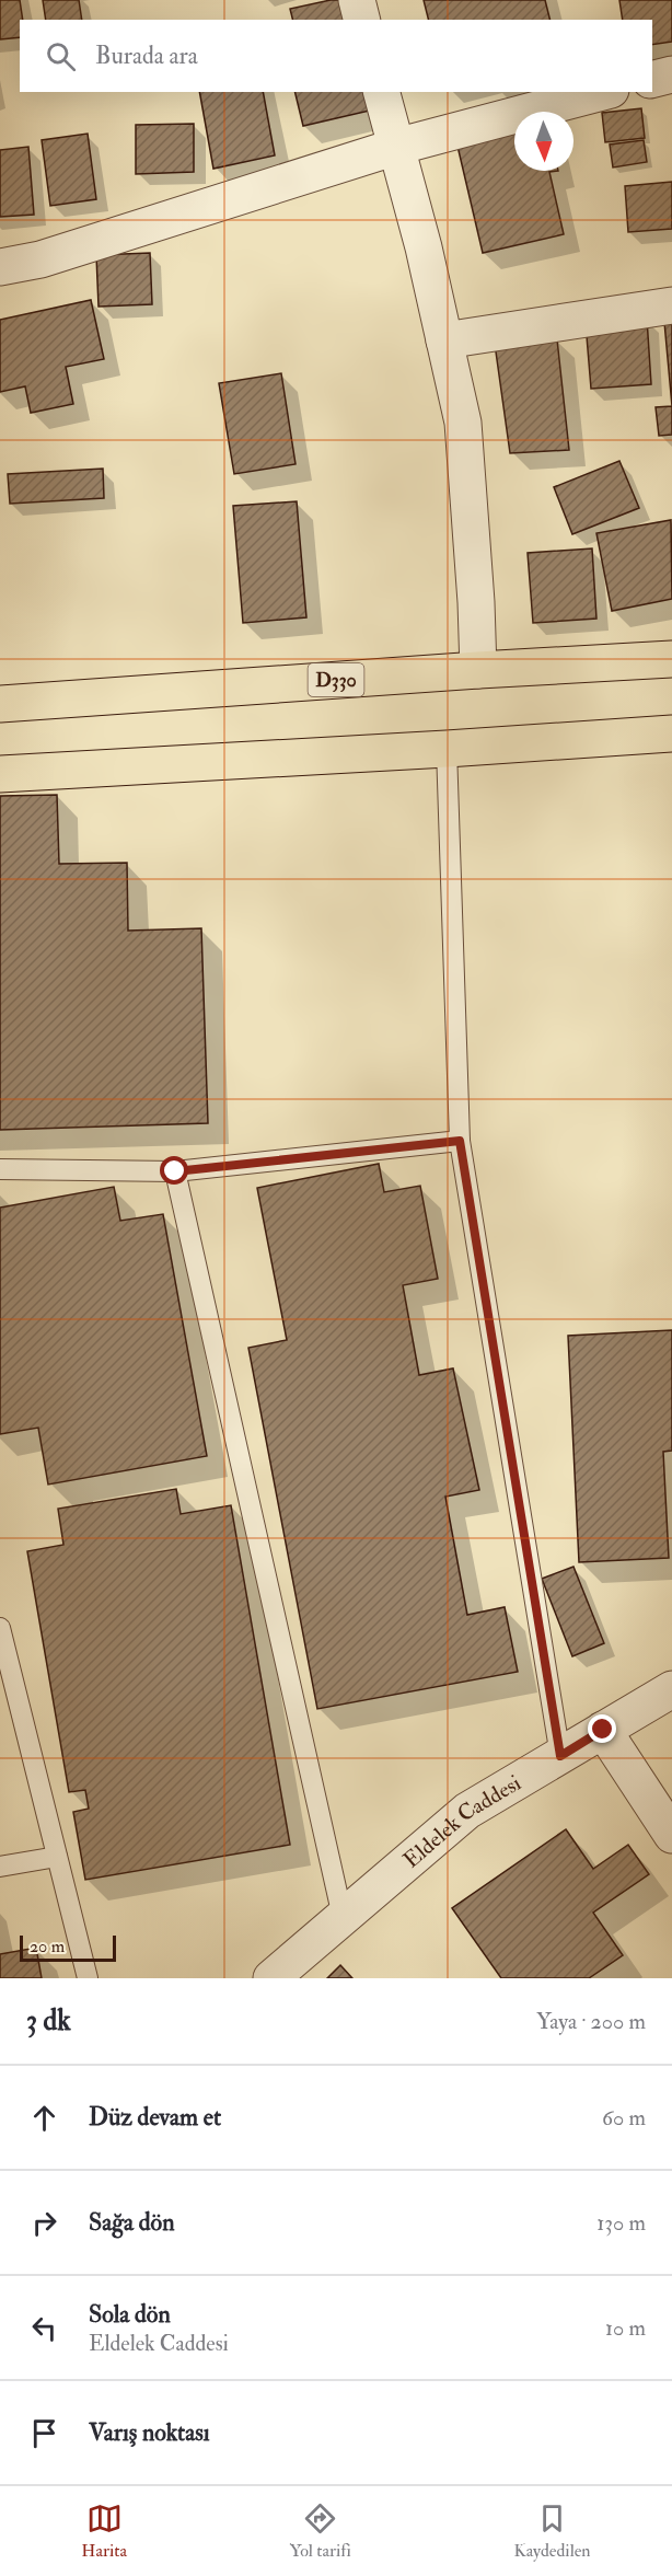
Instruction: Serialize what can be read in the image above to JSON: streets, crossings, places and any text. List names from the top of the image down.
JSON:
{
  "streets": {
    "main road": ["D330"],
    "street": ["Eldelek Caddesi"]
  },
  "scale_bar": "20 m",
  "north": "bottom",
  "page": {
    "search": "Burada ara",
    "scale": "20 m",
    "heading": ["3 dk", "Yaya · 200 m"],
    "list": [
      ["Düz devam et", "60 m"],
      ["Sağa dön", "130 m"],
      ["Sola dön", "Eldelek Caddesi", "10 m"],
      "Varış noktası"
    ],
    "nav": ["Harita", "Yol tarifi", "Kaydedilen"]
  }
}
